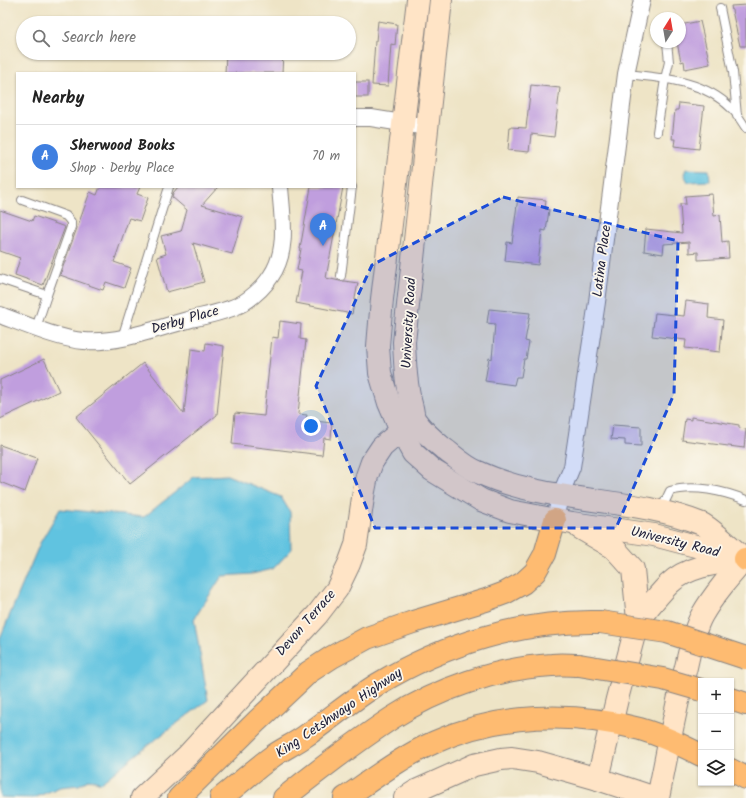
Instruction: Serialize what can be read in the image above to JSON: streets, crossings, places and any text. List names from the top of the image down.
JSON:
{
  "streets": {
    "highway": ["King Cetshwayo Highway"],
    "street": [
      "Latina Place",
      "Derby Place",
      "University Road",
      "Devon Terrace"
    ]
  },
  "crossings": [
    ["Latina Place", "University Road"],
    ["University Road", "Devon Terrace"]
  ],
  "north": "top",
  "page": {
    "search": "Search here",
    "heading": "Nearby",
    "list": [
      {
        "mark": "A",
        "name": "Sherwood Books",
        "note": "Shop · Derby Place",
        "value": "70 m"
      }
    ],
    "pins": "A",
    "map_buttons": ["+", "−"]
  }
}
